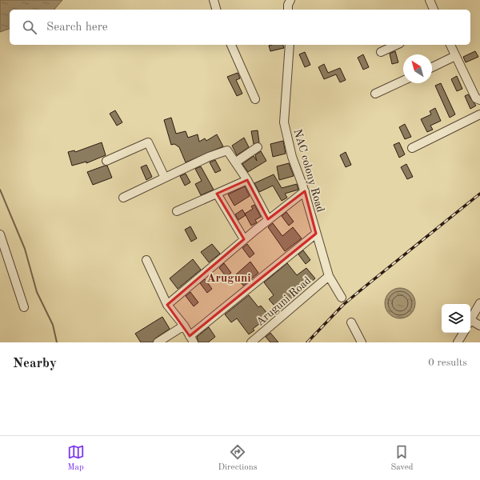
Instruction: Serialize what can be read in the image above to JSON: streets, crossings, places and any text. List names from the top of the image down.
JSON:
{
  "streets": {
    "street": ["NAC colony Road", "Aruguni Road"]
  },
  "crossings": [
    ["NAC colony Road", "Aruguni Road"]
  ],
  "districts": ["Aruguni"],
  "north": "top left",
  "page": {
    "search": "Search here",
    "heading": ["Nearby", "0 results"],
    "nav": ["Map", "Directions", "Saved"]
  }
}
